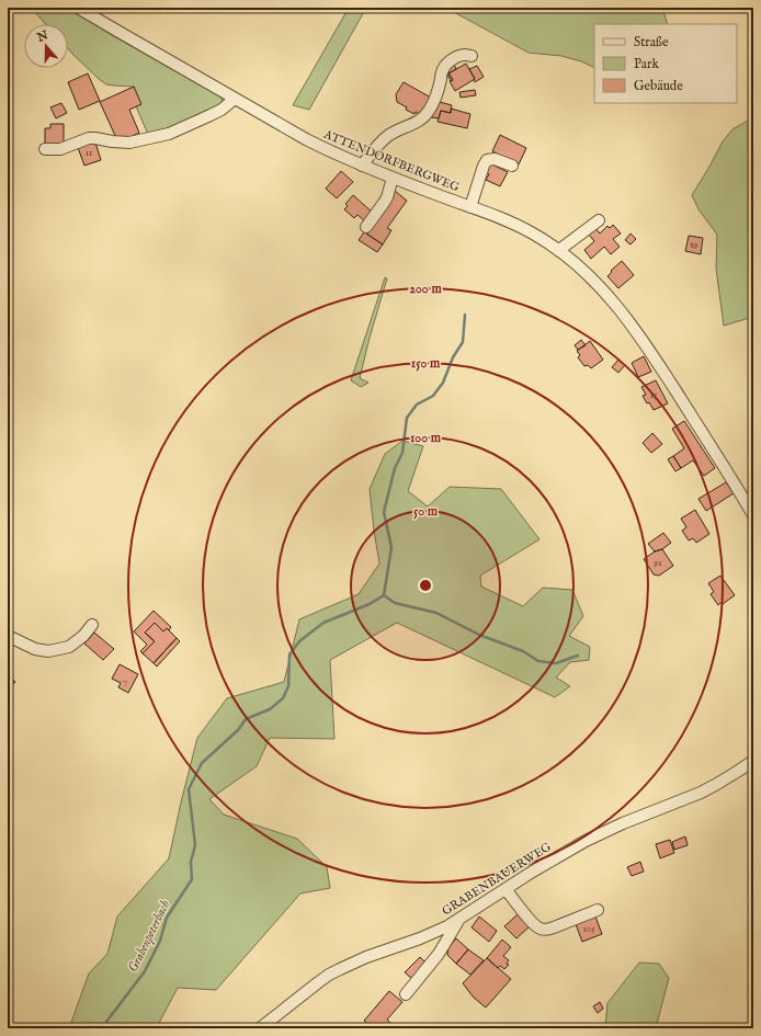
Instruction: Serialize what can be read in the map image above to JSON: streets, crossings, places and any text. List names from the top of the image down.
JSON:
{
  "streets": {
    "street": ["ATTENDORFBERGWEG", "GRABENBAUERWEG"]
  },
  "water": ["Grabenpeterbach"],
  "house_numbers": [
    "11",
    "89",
    "15",
    "91",
    "7",
    "105"
  ],
  "legend": ["Straße", "Park", "Gebäude"],
  "north": "top",
  "rings": [
    "200 m",
    "150 m",
    "100 m",
    "50 m"
  ]
}
